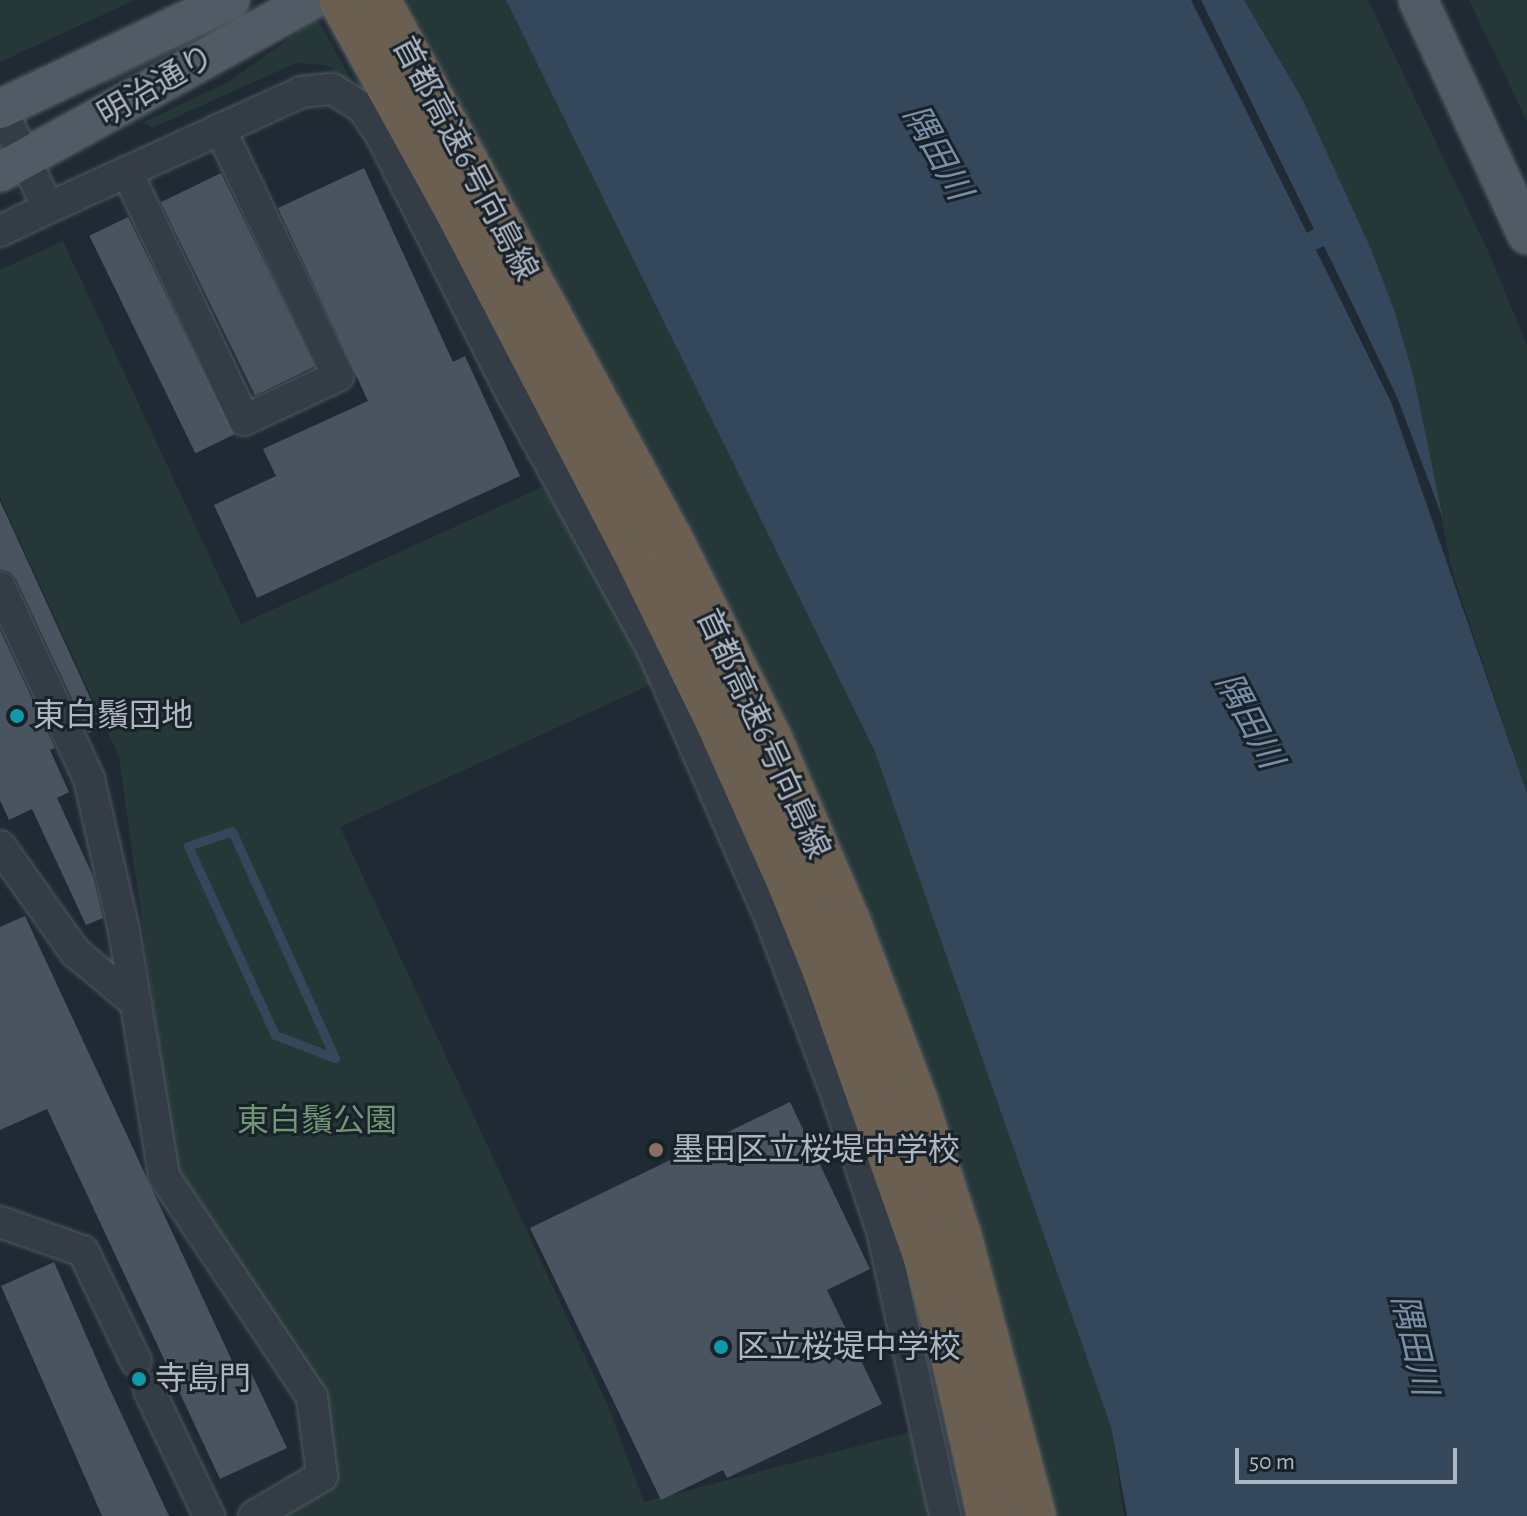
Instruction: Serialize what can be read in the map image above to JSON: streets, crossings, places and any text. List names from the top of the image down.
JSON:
{
  "streets": {
    "highway": ["首都高速6号向島線"],
    "main road": ["明治通り"]
  },
  "water": ["隅田川"],
  "parks": ["東白鬚公園"],
  "places": [
    "東白鬚団地",
    "墨田区立桜堤中学校",
    "区立桜堤中学校",
    "寺島門"
  ],
  "scale_bar": "50 m"
}
